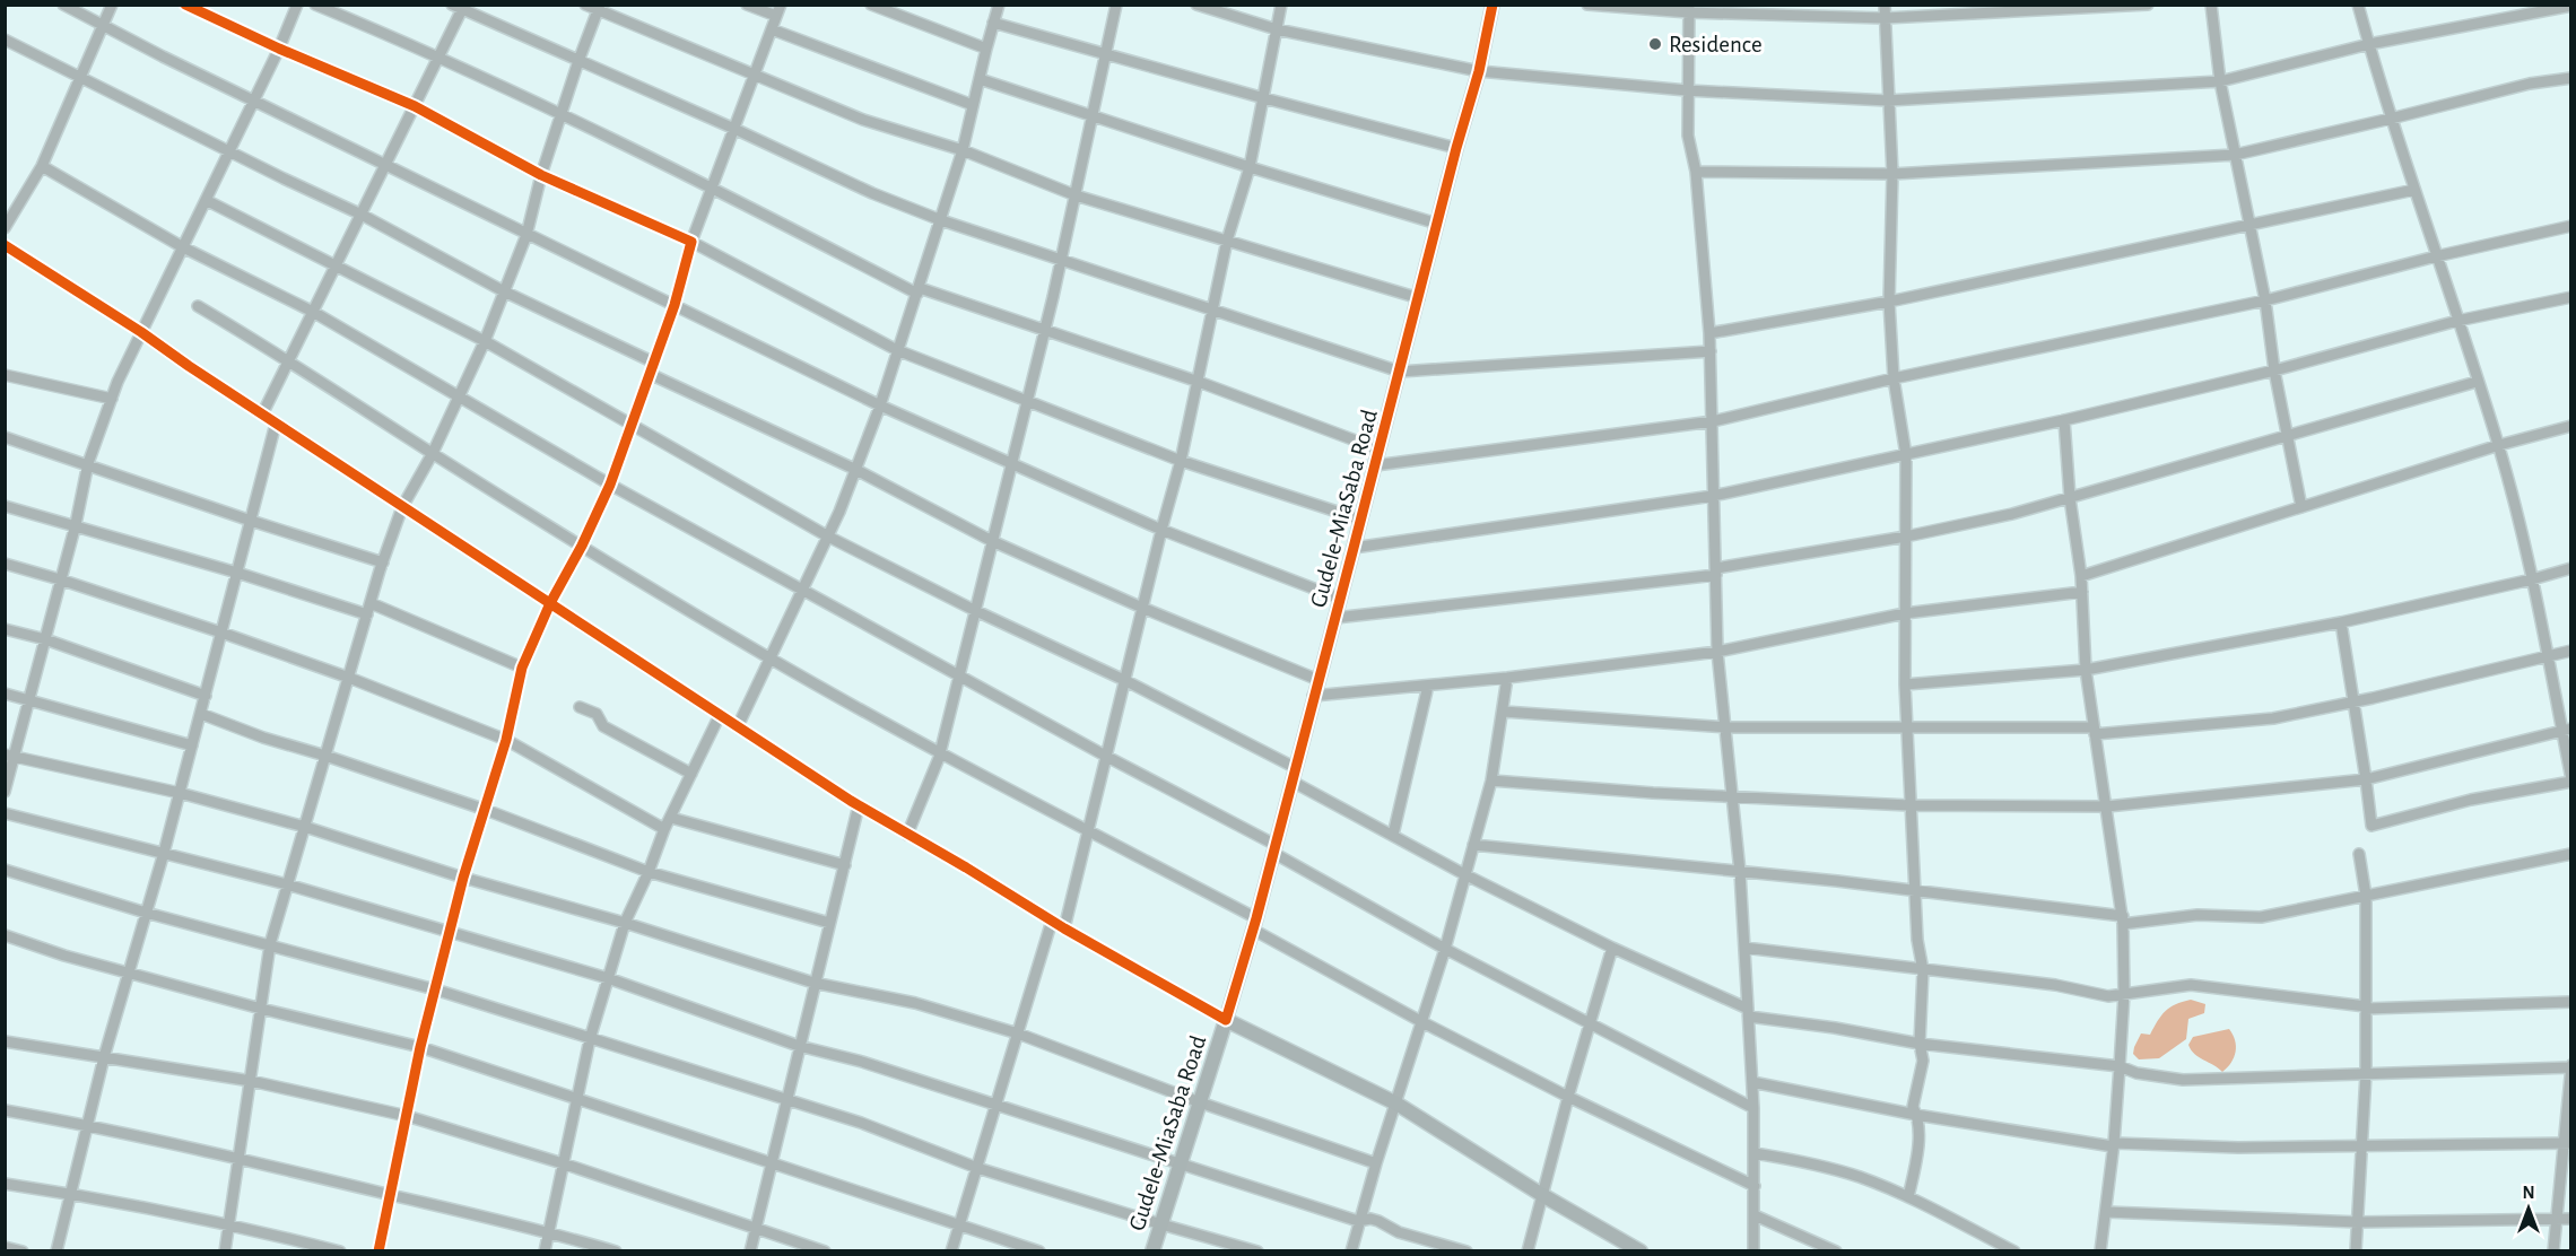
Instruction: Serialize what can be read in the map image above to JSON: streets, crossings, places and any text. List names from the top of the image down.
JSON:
{
  "streets": {
    "main road": ["Gudele-MiaSaba Road"]
  },
  "places": ["Residence"],
  "north": "top"
}
